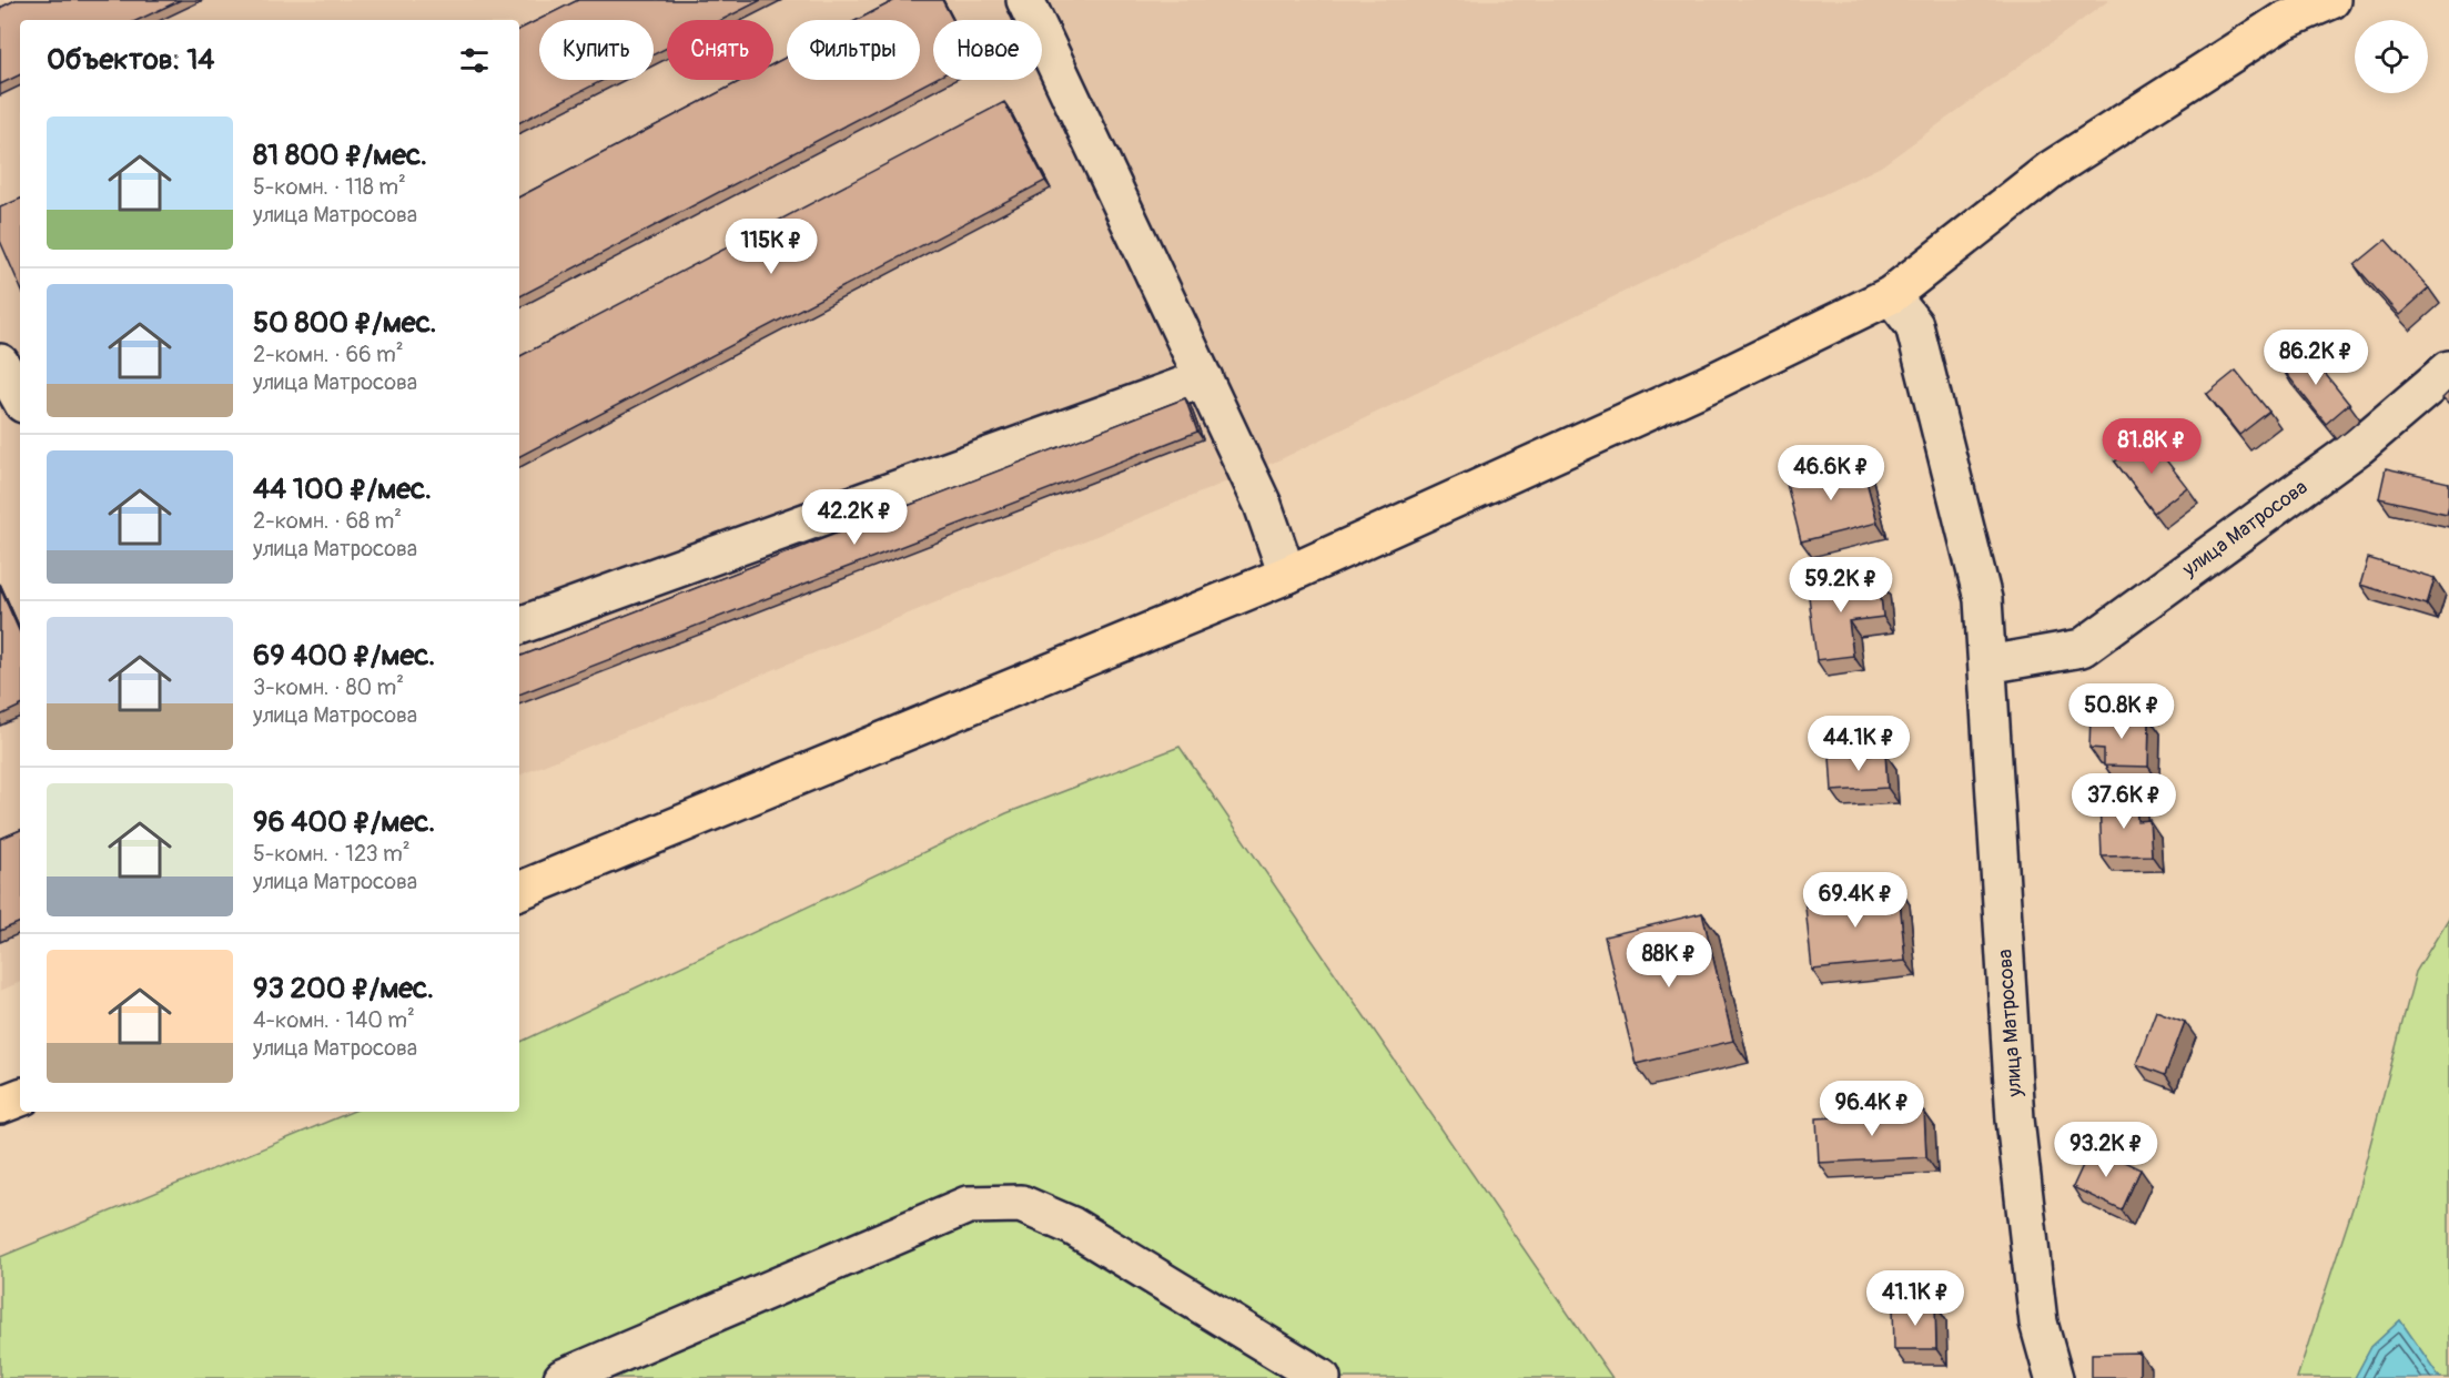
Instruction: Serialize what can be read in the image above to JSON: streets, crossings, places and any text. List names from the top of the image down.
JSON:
{
  "streets": {
    "street": ["улица Матросова"]
  },
  "page": {
    "chip": [
      "Купить",
      "Снять",
      "Фильтры",
      "Новое"
    ],
    "heading": "Объектов: 14",
    "list": [
      {
        "name": "81 800 ₽/мес.",
        "note": "5-комн. · 118 m² · улица Матросова"
      },
      {
        "name": "50 800 ₽/мес.",
        "note": "2-комн. · 66 m² · улица Матросова"
      },
      {
        "name": "44 100 ₽/мес.",
        "note": "2-комн. · 68 m² · улица Матросова"
      },
      {
        "name": "69 400 ₽/мес.",
        "note": "3-комн. · 80 m² · улица Матросова"
      },
      {
        "name": "96 400 ₽/мес.",
        "note": "5-комн. · 123 m² · улица Матросова"
      },
      {
        "name": "93 200 ₽/мес.",
        "note": "4-комн. · 140 m² · улица Матросова"
      }
    ],
    "price": [
      "115K ₽",
      "86.2K ₽",
      "81.8K ₽",
      "46.6K ₽",
      "42.2K ₽",
      "59.2K ₽",
      "50.8K ₽",
      "44.1K ₽",
      "37.6K ₽",
      "69.4K ₽",
      "88K ₽",
      "96.4K ₽",
      "93.2K ₽",
      "41.1K ₽"
    ]
  }
}
